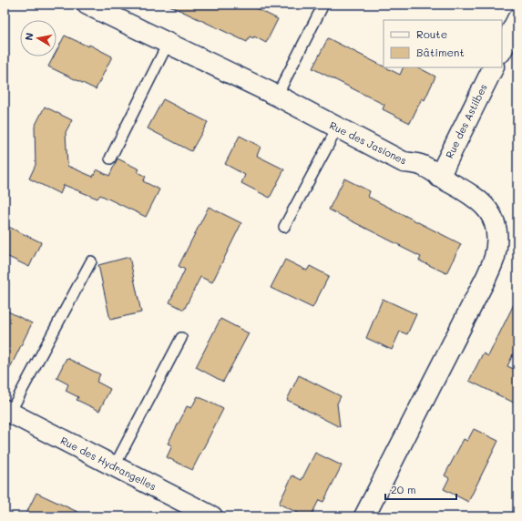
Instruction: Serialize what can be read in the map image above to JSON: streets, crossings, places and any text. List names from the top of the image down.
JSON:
{
  "streets": {
    "street": ["Rue des Astilbes", "Rue des Jasiones", "Rue des Hydrangelles"]
  },
  "crossings": [
    ["Rue des Astilbes", "Rue des Jasiones"]
  ],
  "legend": ["Route", "Bâtiment"],
  "scale_bar": "20 m",
  "north": "left"
}
